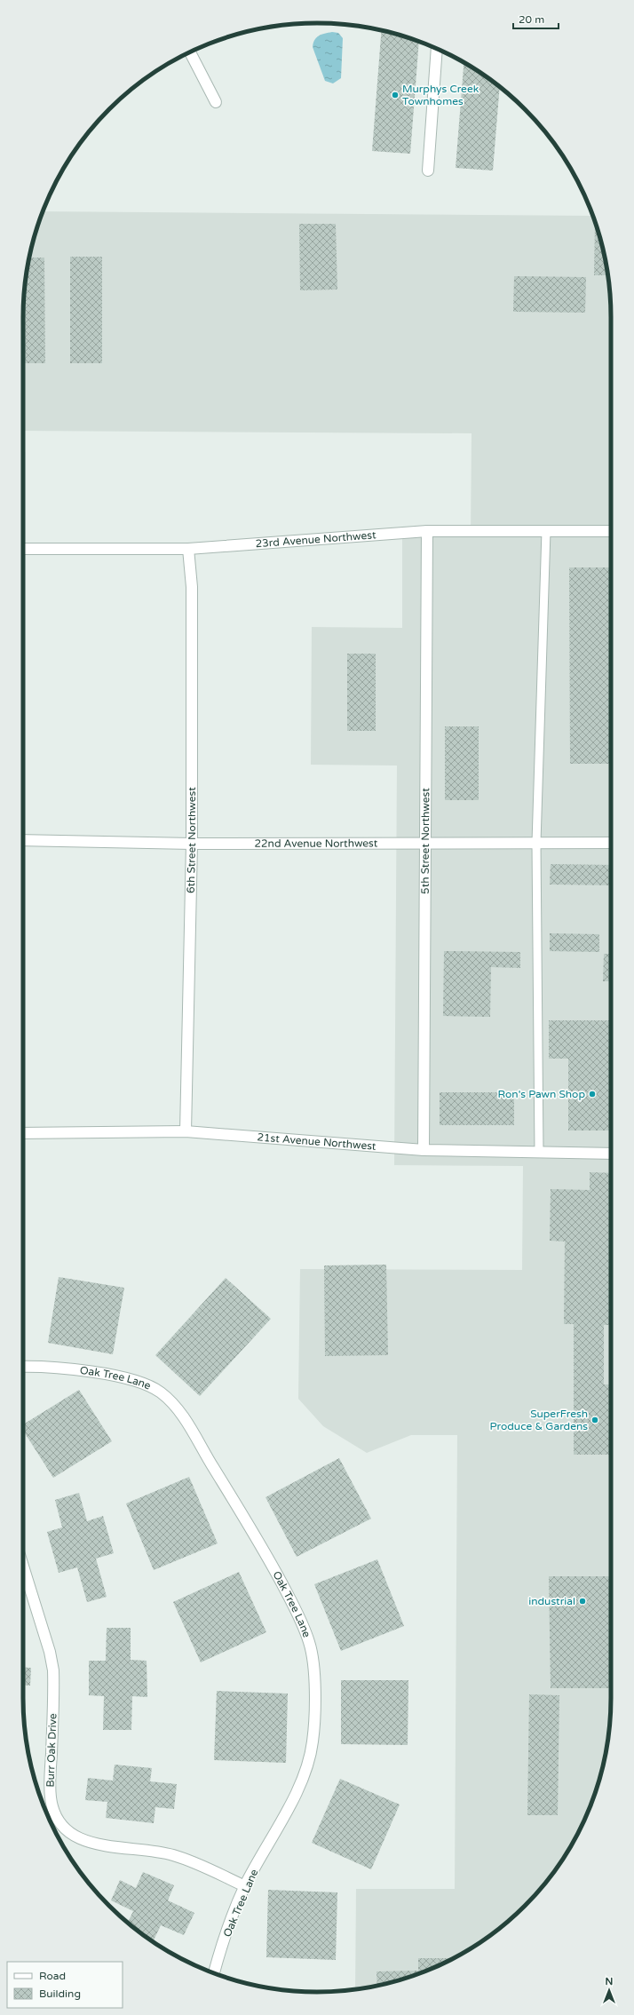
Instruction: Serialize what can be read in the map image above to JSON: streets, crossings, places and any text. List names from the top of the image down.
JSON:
{
  "streets": {
    "street": [
      "23rd Avenue Northwest",
      "6th Street Northwest",
      "5th Street Northwest",
      "22nd Avenue Northwest",
      "21st Avenue Northwest",
      "Oak Tree Lane",
      "Burr Oak Drive"
    ]
  },
  "crossings": [
    ["23rd Avenue Northwest", "6th Street Northwest"],
    ["23rd Avenue Northwest", "5th Street Northwest"],
    ["6th Street Northwest", "22nd Avenue Northwest"],
    ["6th Street Northwest", "21st Avenue Northwest"],
    ["5th Street Northwest", "22nd Avenue Northwest"],
    ["5th Street Northwest", "21st Avenue Northwest"],
    ["Oak Tree Lane", "Burr Oak Drive"]
  ],
  "places": [
    "Murphys Creek Townhomes",
    "Ron's Pawn Shop",
    "SuperFresh Produce & Gardens",
    "industrial"
  ],
  "legend": ["Road", "Building"],
  "scale_bar": "20 m",
  "north": "top"
}
